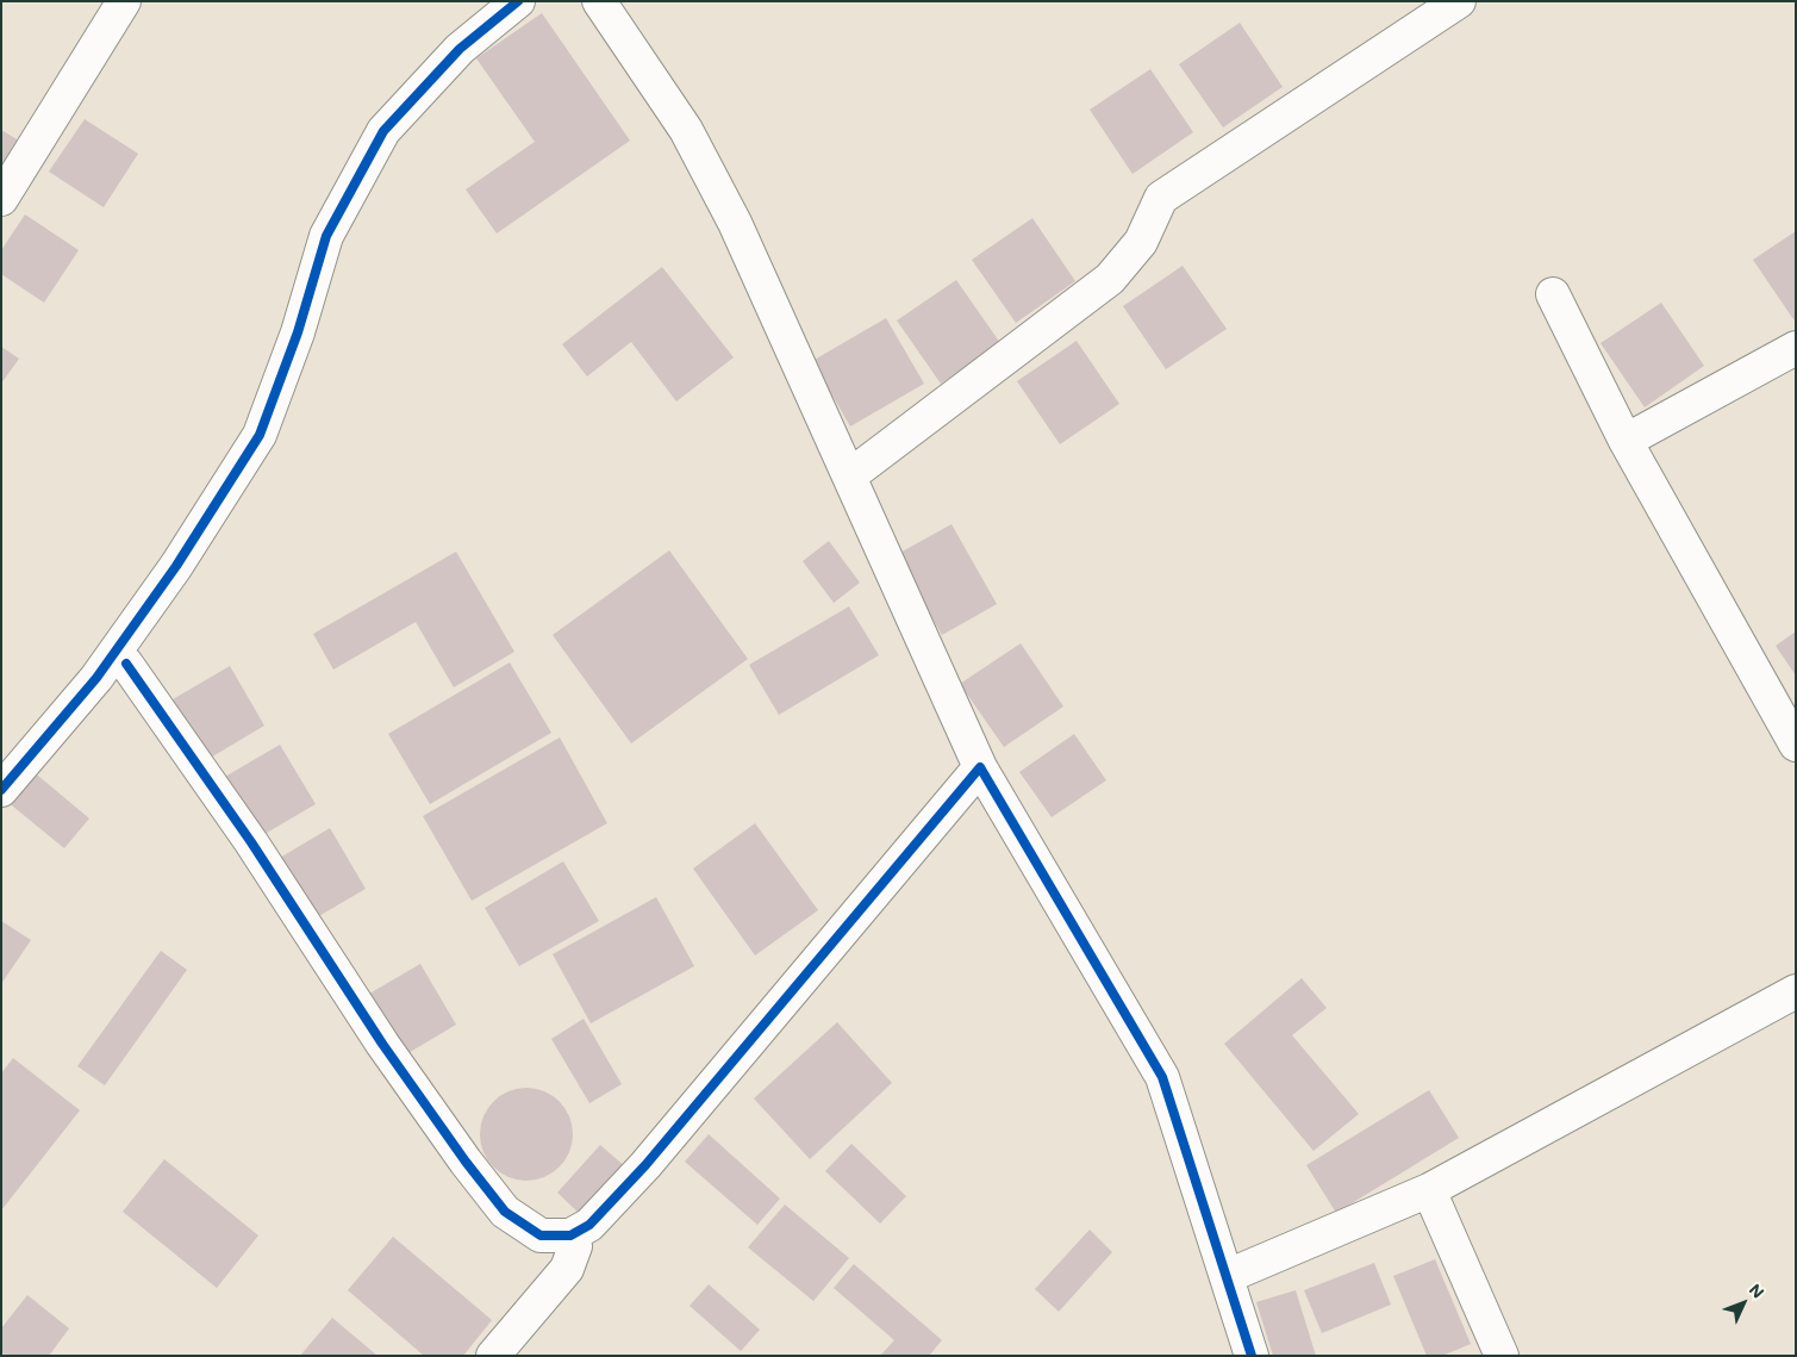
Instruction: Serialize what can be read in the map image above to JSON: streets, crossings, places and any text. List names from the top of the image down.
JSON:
{
  "north": "top right"
}
